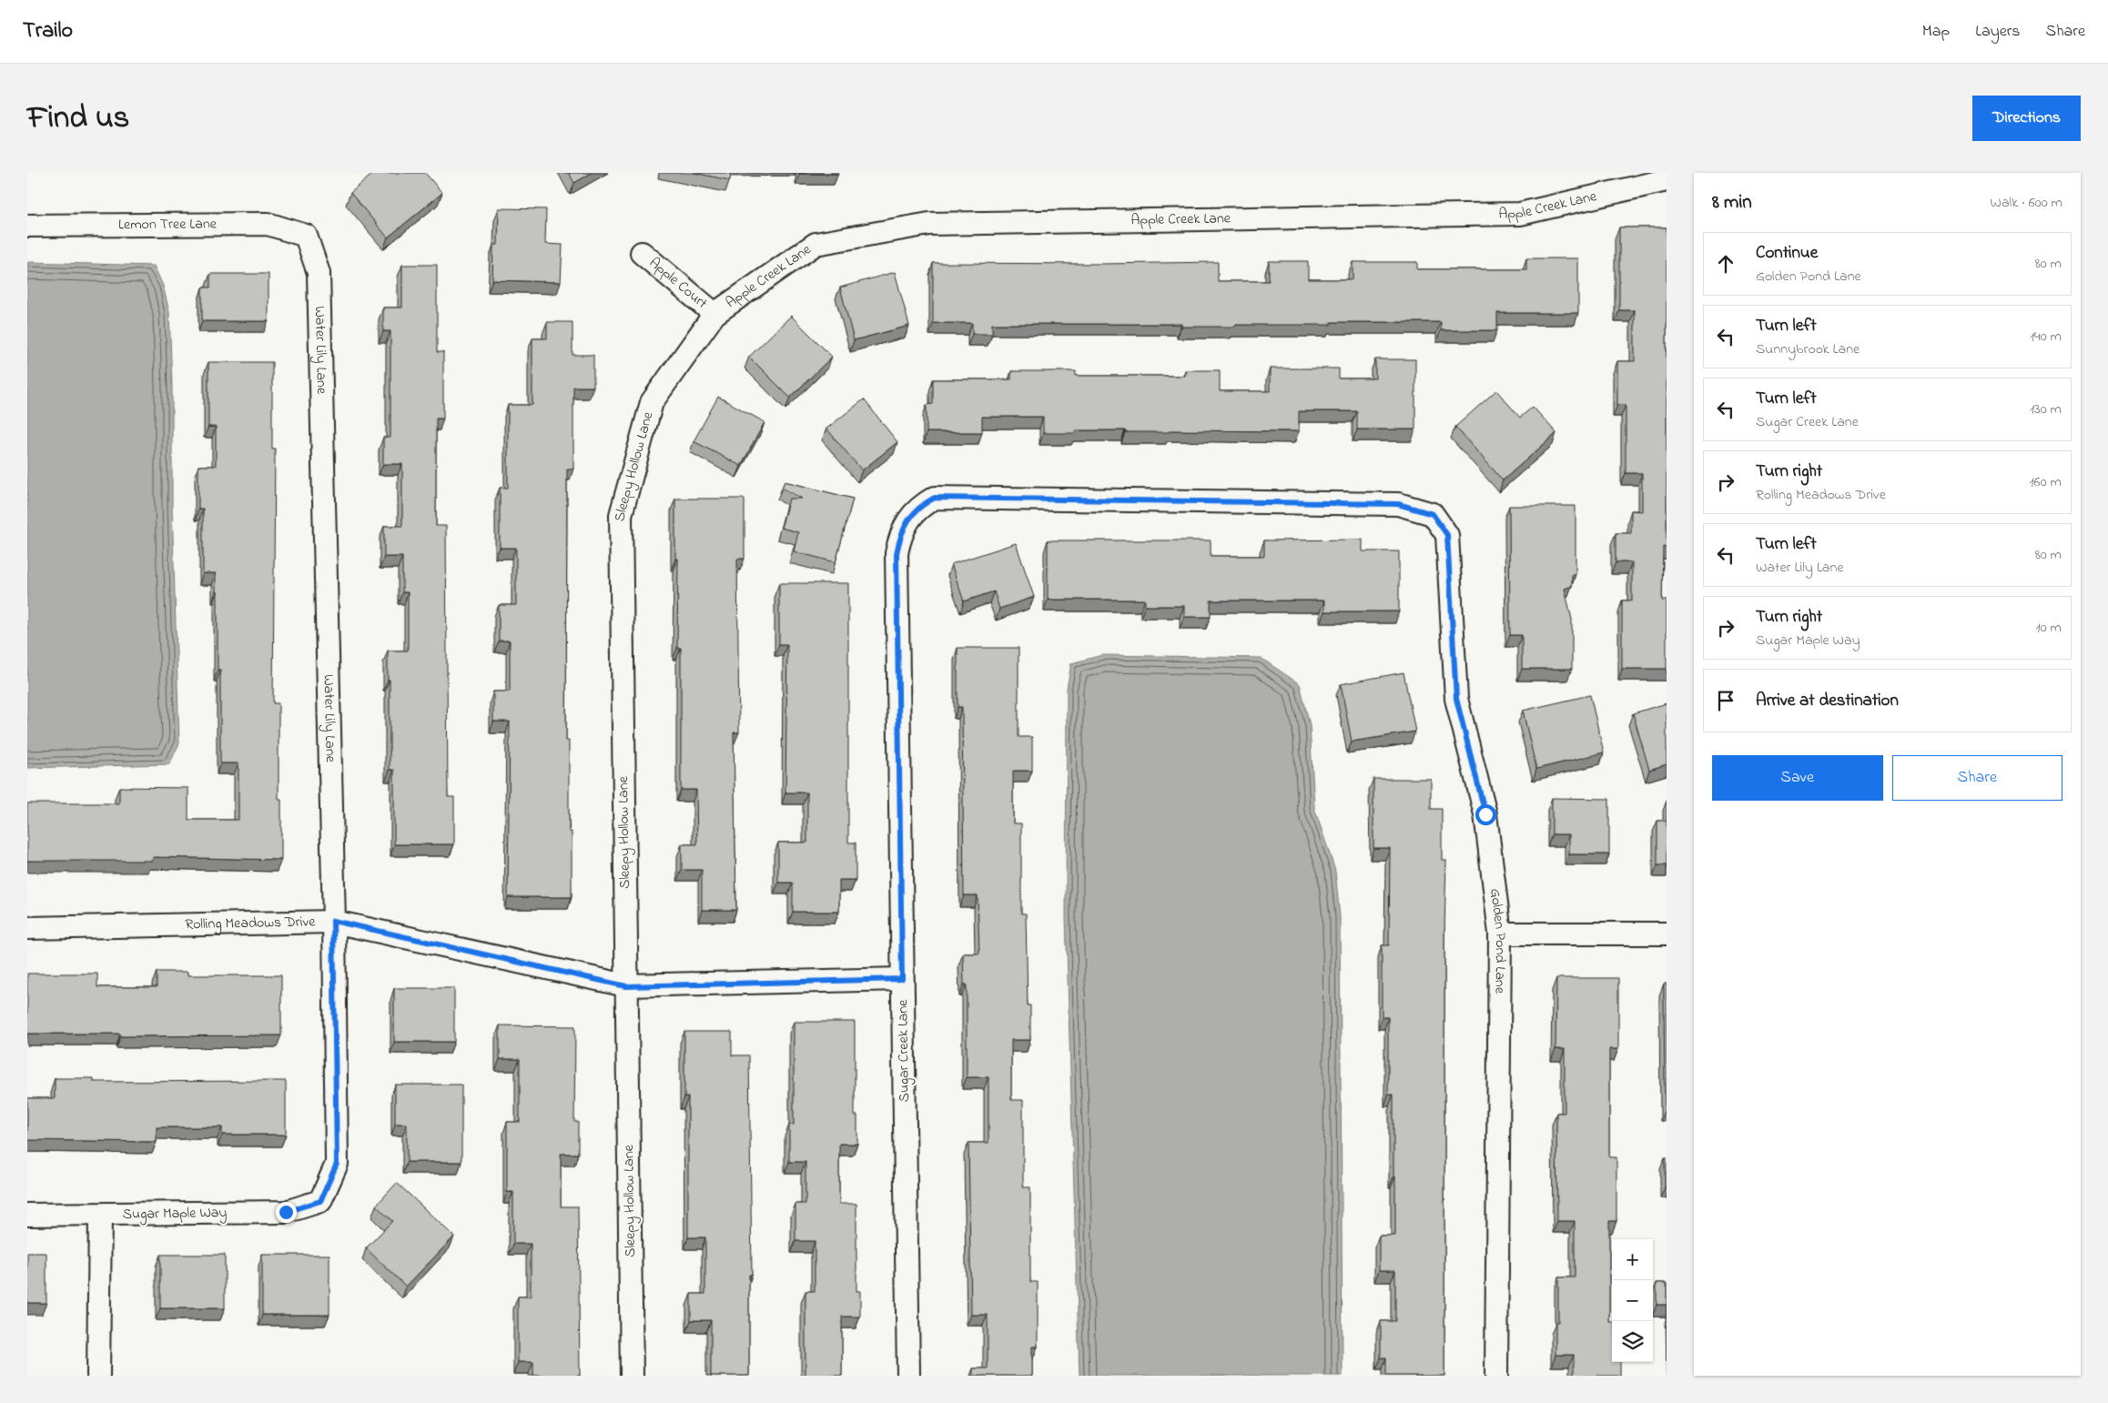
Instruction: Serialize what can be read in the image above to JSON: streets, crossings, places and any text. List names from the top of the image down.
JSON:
{
  "streets": {
    "street": [
      "Apple Creek Lane",
      "Lemon Tree Lane",
      "Apple Court",
      "Water Lily Lane",
      "Sleepy Hollow Lane",
      "Rolling Meadows Drive",
      "Golden Pond Lane",
      "Sugar Creek Lane",
      "Sugar Maple Way"
    ]
  },
  "crossings": [
    ["Apple Creek Lane", "Apple Court"],
    ["Apple Creek Lane", "Sleepy Hollow Lane"],
    ["Lemon Tree Lane", "Water Lily Lane"],
    ["Apple Court", "Sleepy Hollow Lane"],
    ["Water Lily Lane", "Rolling Meadows Drive"],
    ["Water Lily Lane", "Sugar Maple Way"],
    ["Sleepy Hollow Lane", "Rolling Meadows Drive"],
    ["Rolling Meadows Drive", "Sugar Creek Lane"],
    ["Golden Pond Lane", "Sugar Creek Lane"]
  ],
  "page": {
    "header": "Trailo",
    "nav": ["Map", "Layers", "Share"],
    "title": "Find us",
    "buttons": [
      "Directions",
      ["Save", "Share"]
    ],
    "heading": ["8 min", "Walk · 600 m"],
    "list": [
      ["Continue", "Golden Pond Lane", "80 m"],
      ["Turn left", "Sunnybrook Lane", "140 m"],
      ["Turn left", "Sugar Creek Lane", "130 m"],
      ["Turn right", "Rolling Meadows Drive", "160 m"],
      ["Turn left", "Water Lily Lane", "80 m"],
      ["Turn right", "Sugar Maple Way", "10 m"],
      "Arrive at destination"
    ],
    "map_buttons": ["+", "−"]
  }
}
